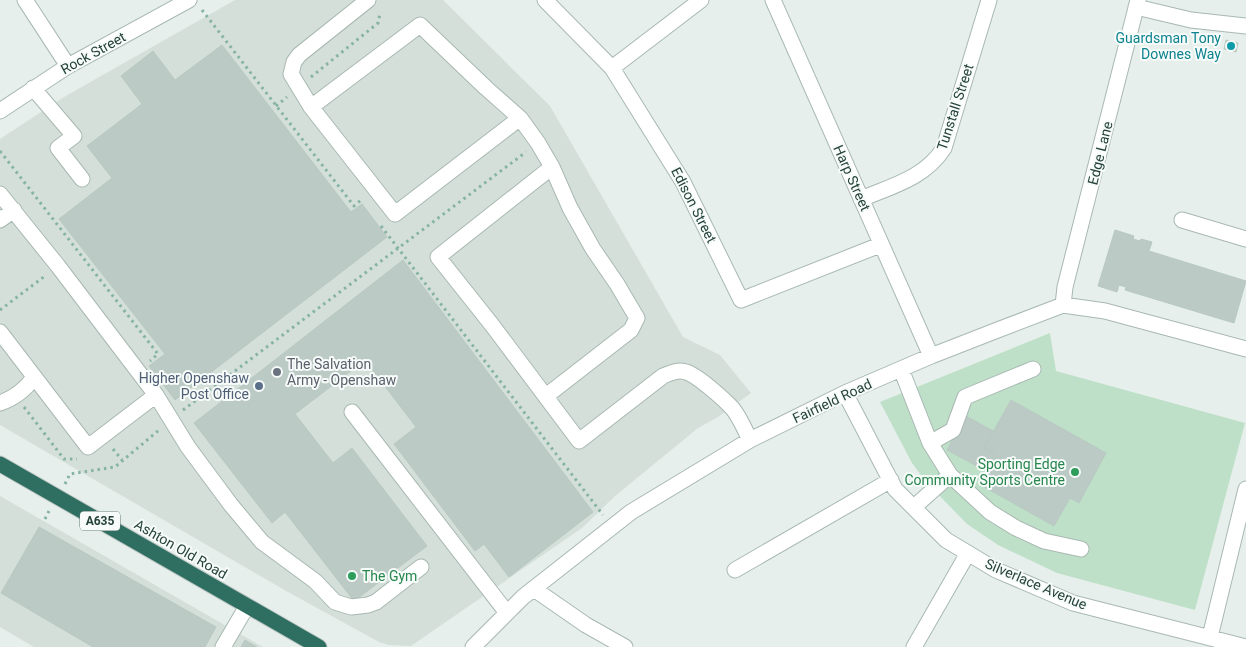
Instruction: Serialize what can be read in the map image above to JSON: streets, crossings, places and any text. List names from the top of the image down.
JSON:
{
  "streets": {
    "highway": ["A635", "Ashton Old Road"],
    "street": [
      "Rock Street",
      "Tunstall Street",
      "Edge Lane",
      "Harp Street",
      "Edison Street",
      "Fairfield Road",
      "Silverlace Avenue"
    ]
  },
  "crossings": [
    ["Tunstall Street", "Harp Street"],
    ["Edge Lane", "Fairfield Road"],
    ["Harp Street", "Edison Street"],
    ["Harp Street", "Fairfield Road"],
    ["Fairfield Road", "Silverlace Avenue"]
  ],
  "places": [
    "Guardsman Tony Downes Way",
    "The Salvation Army - Openshaw",
    "Higher Openshaw Post Office",
    "Sporting Edge Community Sports Centre",
    "The Gym"
  ]
}
